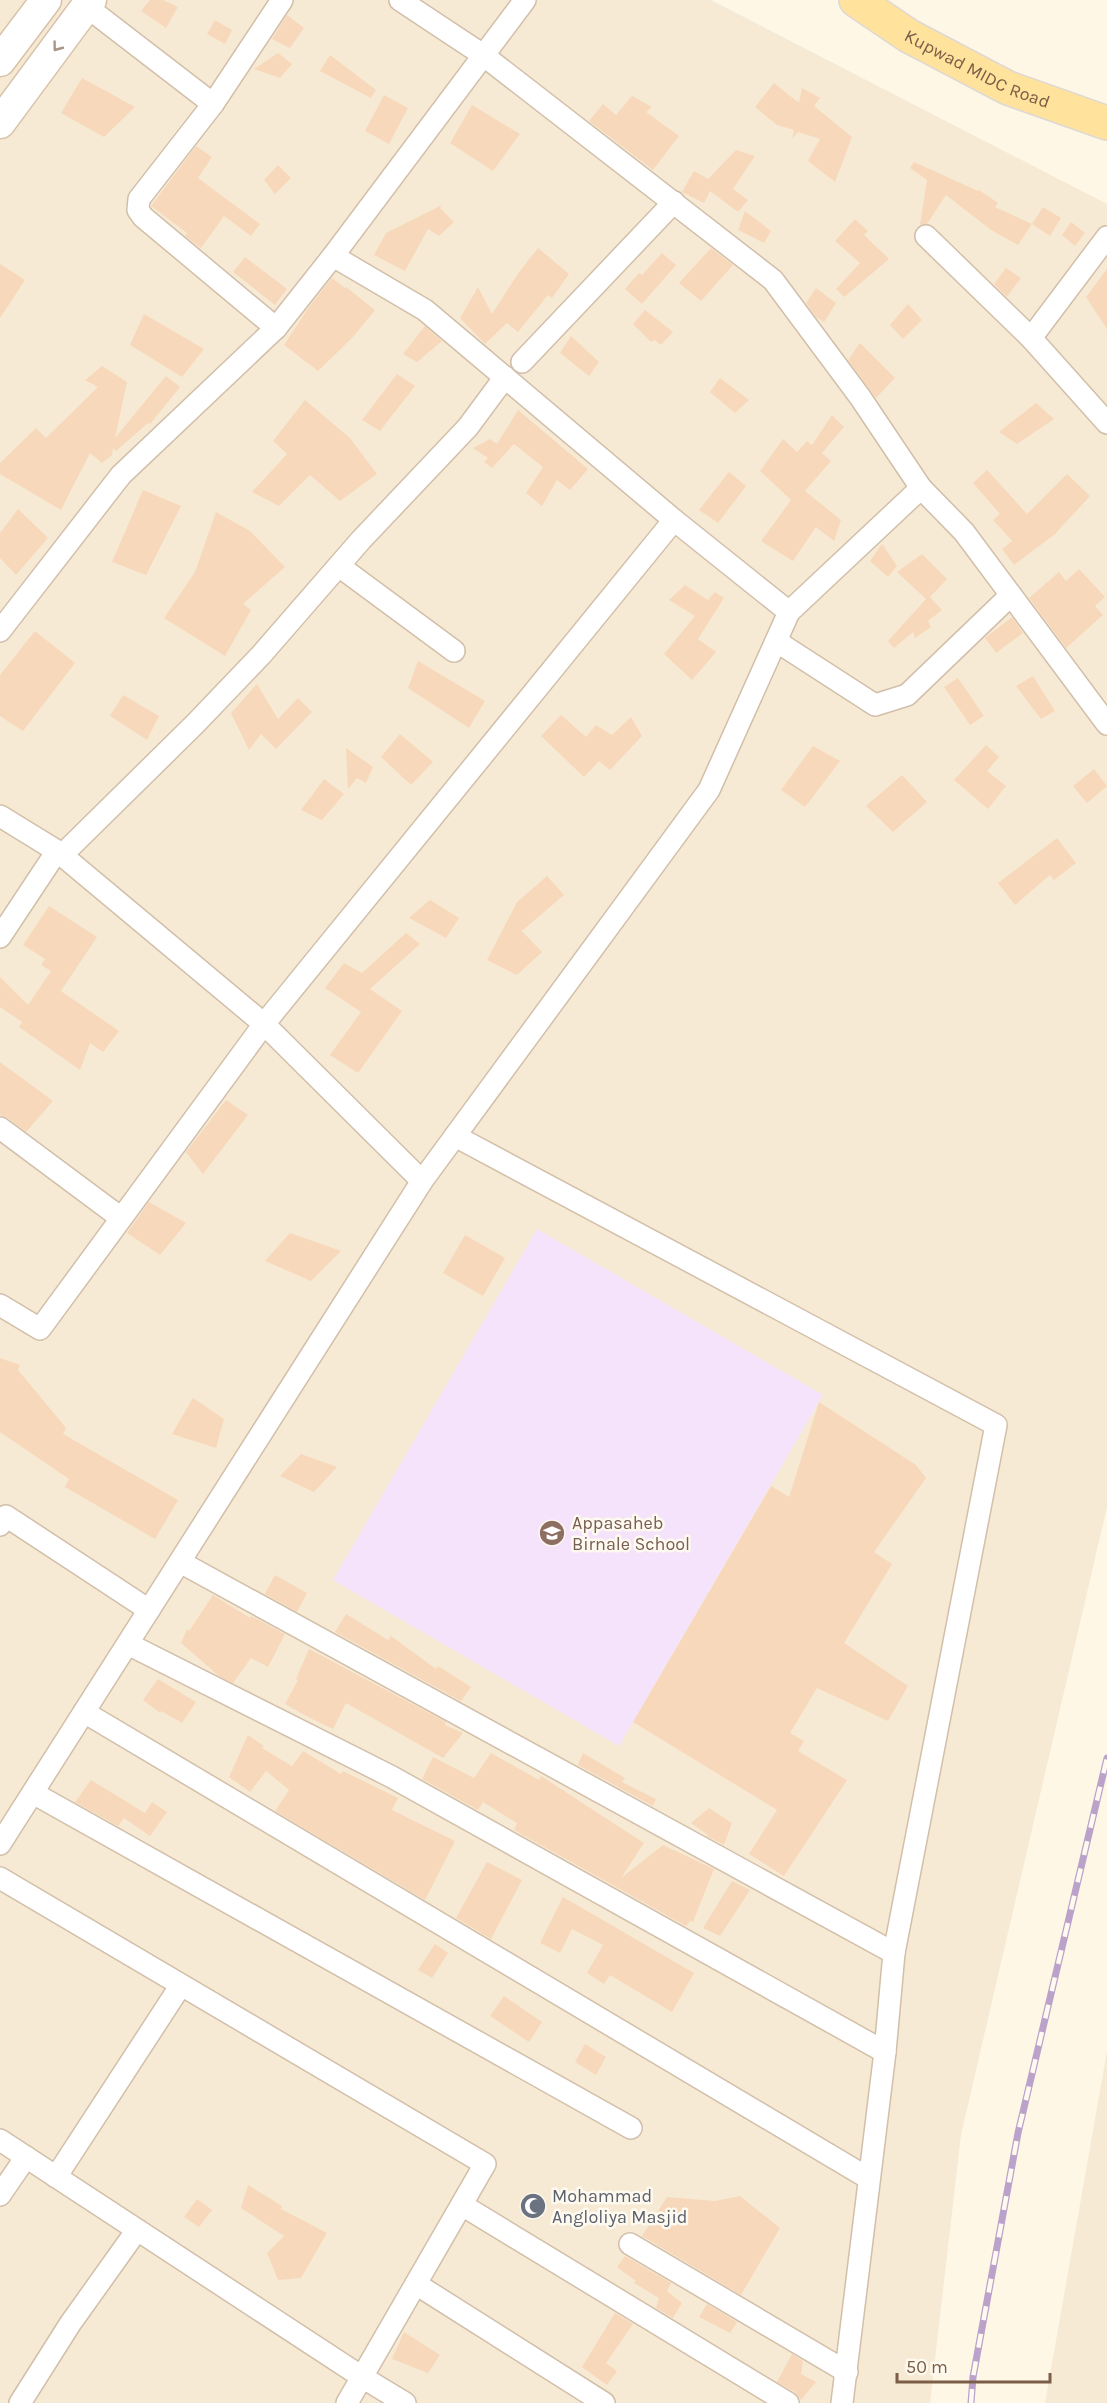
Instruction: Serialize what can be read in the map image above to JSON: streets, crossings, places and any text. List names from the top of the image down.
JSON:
{
  "streets": {
    "main road": ["Kupwad MIDC Road"]
  },
  "places": {
    "school or university": ["Appasaheb Birnale School"],
    "mosque": ["Mohammad Angloliya Masjid"]
  },
  "scale_bar": "50 m"
}
